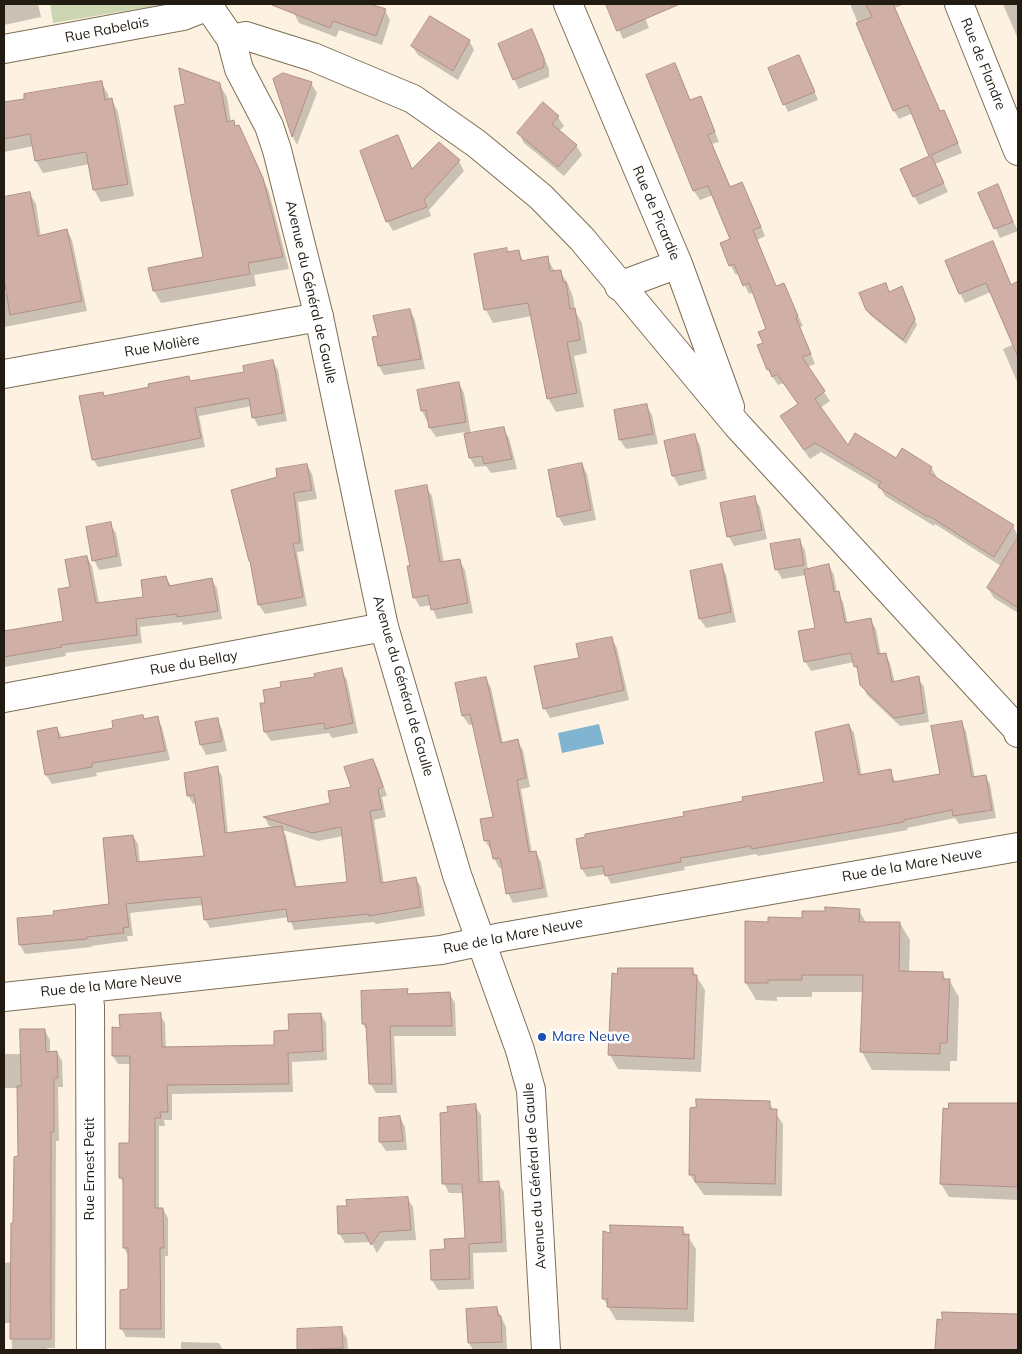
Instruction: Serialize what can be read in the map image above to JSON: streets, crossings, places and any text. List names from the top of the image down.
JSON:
{
  "streets": {
    "street": [
      "Rue Rabelais",
      "Rue de Flandre",
      "Rue de Picardie",
      "Avenue du Général de Gaulle",
      "Rue Molière",
      "Rue du Bellay",
      "Rue de la Mare Neuve",
      "Rue Ernest Petit"
    ]
  },
  "crossings": [
    ["Rue Rabelais", "Avenue du Général de Gaulle"],
    ["Avenue du Général de Gaulle", "Rue Molière"],
    ["Avenue du Général de Gaulle", "Rue du Bellay"],
    ["Avenue du Général de Gaulle", "Rue de la Mare Neuve"],
    ["Rue de la Mare Neuve", "Rue Ernest Petit"]
  ],
  "places": ["Mare Neuve"]
}
